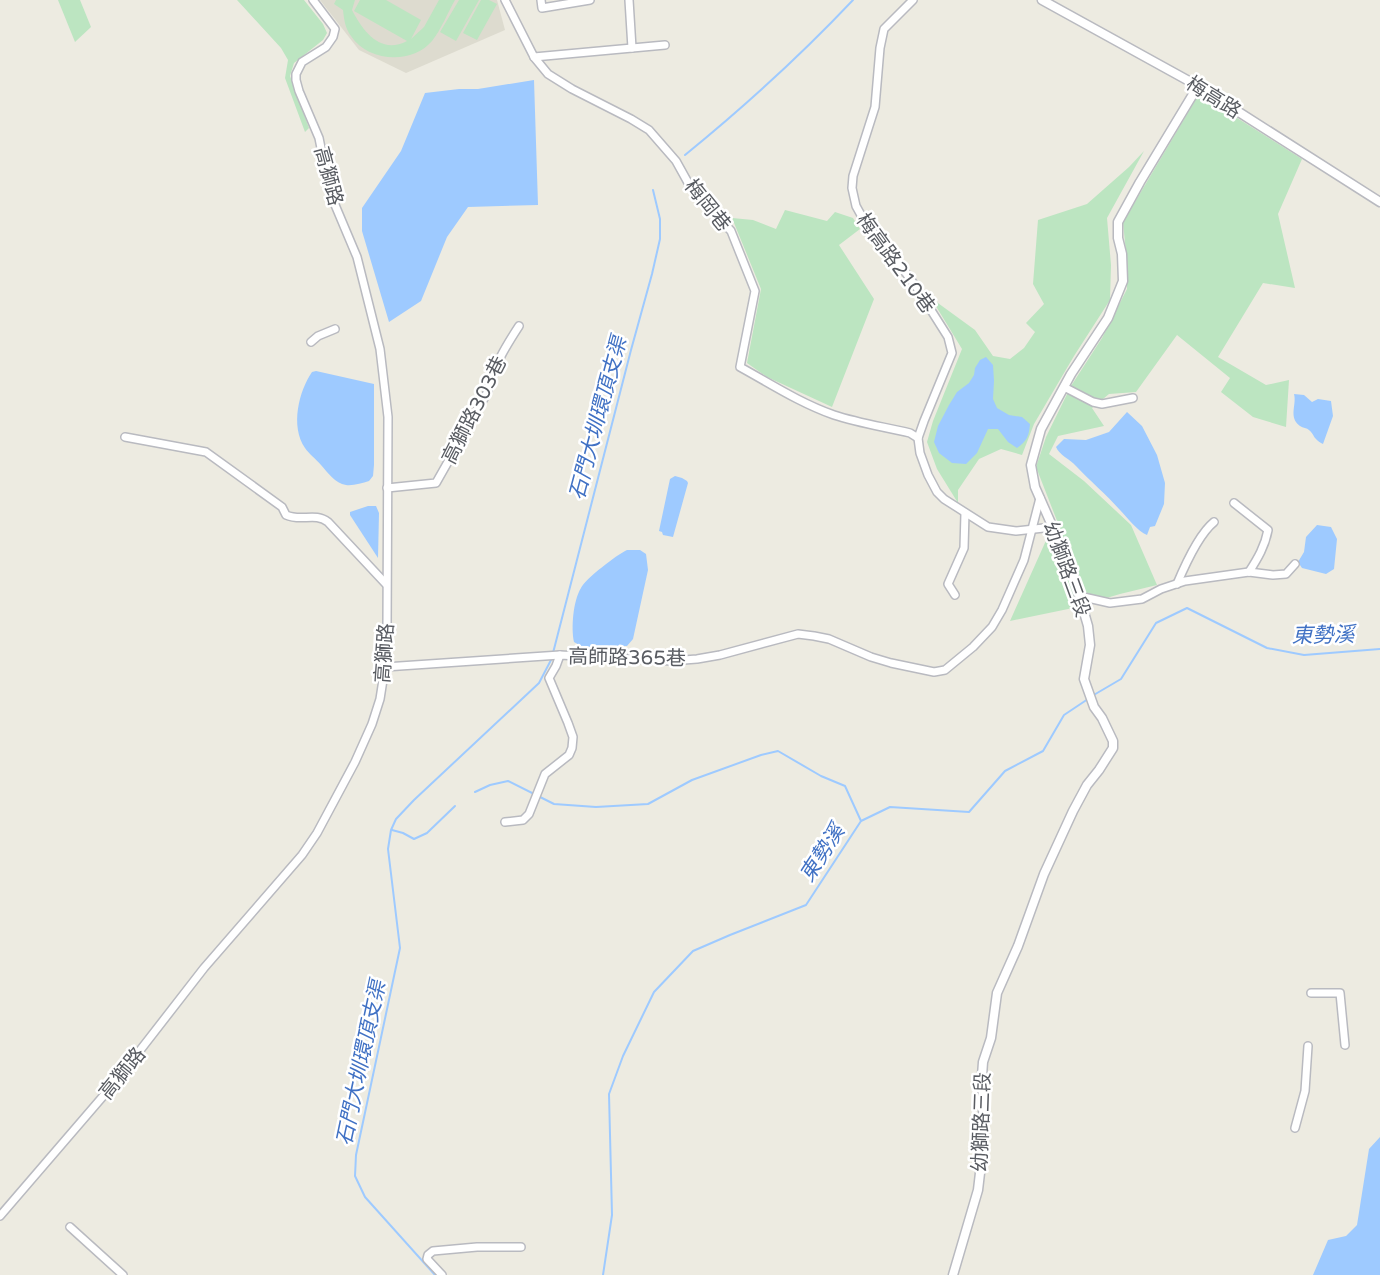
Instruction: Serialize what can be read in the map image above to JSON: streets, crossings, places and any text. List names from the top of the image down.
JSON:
{
  "streets": {
    "street": [
      "梅高路",
      "高獅路",
      "梅岡巷",
      "梅高路210巷",
      "高獅路303巷",
      "幼獅路三段",
      "高師路365巷"
    ]
  },
  "crossings": [
    ["梅高路", "幼獅路三段"],
    ["高獅路", "高獅路303巷"],
    ["高獅路", "高師路365巷"],
    ["梅岡巷", "梅高路210巷"],
    ["幼獅路三段", "高師路365巷"]
  ],
  "water": ["石門大圳環頂支渠", "東勢溪"]
}
